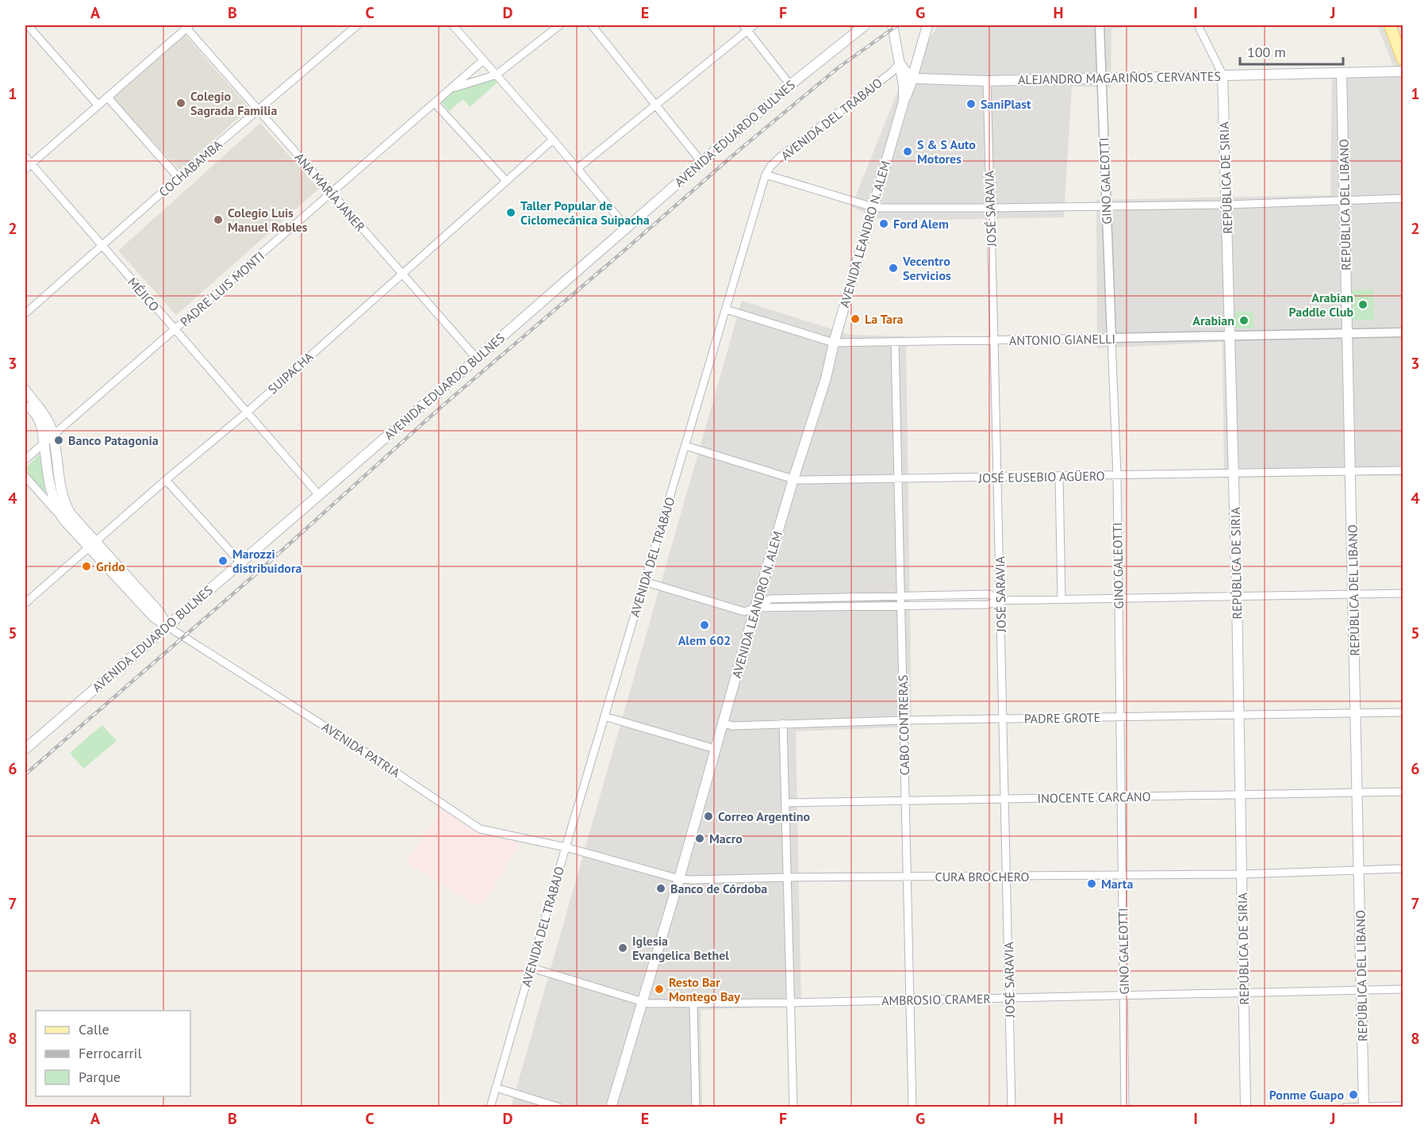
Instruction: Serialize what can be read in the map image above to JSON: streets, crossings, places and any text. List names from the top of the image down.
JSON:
{
  "streets": {
    "main road": [
      "ALEJANDRO MAGARIÑOS CERVANTES",
      "AVENIDA EDUARDO BULNES",
      "REPÚBLICA DE SIRIA",
      "REPÚBLICA DEL LIBANO",
      "AVENIDA LEANDRO N. ALEM",
      "AVENIDA PATRIA"
    ],
    "street": [
      "AVENIDA DEL TRABAJO",
      "COCHABAMBA",
      "GINO GALEOTTI",
      "ANA MARÍA JANER",
      "JOSÉ SARAVIA",
      "PADRE LUIS MONTI",
      "MÉJICO",
      "ANTONIO GIANELLI",
      "SUIPACHA",
      "JOSÉ EUSEBIO AGÜERO",
      "PADRE GROTE",
      "CABO CONTRERAS",
      "INOCENTE CARCANO",
      "CURA BROCHERO",
      "AMBROSIO CRAMER"
    ]
  },
  "crossings": [
    ["ALEJANDRO MAGARIÑOS CERVANTES", "REPÚBLICA DE SIRIA"],
    ["ALEJANDRO MAGARIÑOS CERVANTES", "GINO GALEOTTI"],
    ["ALEJANDRO MAGARIÑOS CERVANTES", "REPÚBLICA DEL LIBANO"],
    ["ALEJANDRO MAGARIÑOS CERVANTES", "JOSÉ SARAVIA"],
    ["ALEJANDRO MAGARIÑOS CERVANTES", "AVENIDA LEANDRO N. ALEM"],
    ["AVENIDA DEL TRABAJO", "AVENIDA LEANDRO N. ALEM"],
    ["AVENIDA DEL TRABAJO", "ANTONIO GIANELLI"],
    ["AVENIDA DEL TRABAJO", "JOSÉ EUSEBIO AGÜERO"],
    ["AVENIDA DEL TRABAJO", "AVENIDA PATRIA"],
    ["AVENIDA DEL TRABAJO", "CURA BROCHERO"],
    ["AVENIDA DEL TRABAJO", "AMBROSIO CRAMER"],
    ["AVENIDA EDUARDO BULNES", "ANA MARÍA JANER"],
    ["AVENIDA EDUARDO BULNES", "MÉJICO"],
    ["AVENIDA EDUARDO BULNES", "AVENIDA PATRIA"],
    ["COCHABAMBA", "ANA MARÍA JANER"],
    ["COCHABAMBA", "MÉJICO"],
    ["REPÚBLICA DE SIRIA", "ANTONIO GIANELLI"],
    ["REPÚBLICA DE SIRIA", "JOSÉ EUSEBIO AGÜERO"],
    ["REPÚBLICA DE SIRIA", "PADRE GROTE"],
    ["REPÚBLICA DE SIRIA", "INOCENTE CARCANO"],
    ["REPÚBLICA DE SIRIA", "CURA BROCHERO"],
    ["REPÚBLICA DE SIRIA", "AMBROSIO CRAMER"],
    ["GINO GALEOTTI", "ANTONIO GIANELLI"],
    ["GINO GALEOTTI", "JOSÉ EUSEBIO AGÜERO"],
    ["GINO GALEOTTI", "PADRE GROTE"],
    ["GINO GALEOTTI", "INOCENTE CARCANO"],
    ["GINO GALEOTTI", "CURA BROCHERO"],
    ["GINO GALEOTTI", "AMBROSIO CRAMER"],
    ["ANA MARÍA JANER", "PADRE LUIS MONTI"],
    ["ANA MARÍA JANER", "SUIPACHA"],
    ["REPÚBLICA DEL LIBANO", "ANTONIO GIANELLI"],
    ["REPÚBLICA DEL LIBANO", "JOSÉ EUSEBIO AGÜERO"],
    ["REPÚBLICA DEL LIBANO", "PADRE GROTE"],
    ["REPÚBLICA DEL LIBANO", "INOCENTE CARCANO"],
    ["REPÚBLICA DEL LIBANO", "CURA BROCHERO"],
    ["REPÚBLICA DEL LIBANO", "AMBROSIO CRAMER"],
    ["JOSÉ SARAVIA", "ANTONIO GIANELLI"],
    ["JOSÉ SARAVIA", "JOSÉ EUSEBIO AGÜERO"],
    ["JOSÉ SARAVIA", "PADRE GROTE"],
    ["JOSÉ SARAVIA", "INOCENTE CARCANO"],
    ["JOSÉ SARAVIA", "CURA BROCHERO"],
    ["JOSÉ SARAVIA", "AMBROSIO CRAMER"],
    ["AVENIDA LEANDRO N. ALEM", "ANTONIO GIANELLI"],
    ["AVENIDA LEANDRO N. ALEM", "JOSÉ EUSEBIO AGÜERO"],
    ["AVENIDA LEANDRO N. ALEM", "PADRE GROTE"],
    ["AVENIDA LEANDRO N. ALEM", "CURA BROCHERO"],
    ["AVENIDA LEANDRO N. ALEM", "AMBROSIO CRAMER"],
    ["PADRE LUIS MONTI", "MÉJICO"],
    ["PADRE LUIS MONTI", "AVENIDA PATRIA"],
    ["MÉJICO", "SUIPACHA"],
    ["ANTONIO GIANELLI", "CABO CONTRERAS"],
    ["SUIPACHA", "AVENIDA PATRIA"],
    ["JOSÉ EUSEBIO AGÜERO", "CABO CONTRERAS"],
    ["PADRE GROTE", "CABO CONTRERAS"],
    ["CABO CONTRERAS", "INOCENTE CARCANO"],
    ["CABO CONTRERAS", "CURA BROCHERO"],
    ["CABO CONTRERAS", "AMBROSIO CRAMER"],
    ["AVENIDA PATRIA", "CURA BROCHERO"]
  ],
  "places": [
    "Colegio Sagrada Familia",
    "SaniPlast",
    "S & S Auto Motores",
    "Taller Popular de Ciclomecánica Suipacha",
    "Colegio Luis Manuel Robles",
    "Ford Alem",
    "Vecentro Servicios",
    "Arabian Paddle Club",
    "La Tara",
    "Arabian",
    "Banco Patagonia",
    "Marozzi distribuidora",
    "Grido",
    "Alem 602",
    "Correo Argentino",
    "Macro",
    "Marta",
    "Banco de Córdoba",
    "Iglesia Evangelica Bethel",
    "Resto Bar Montego Bay",
    "Ponme Guapo"
  ],
  "legend": ["Calle", "Ferrocarril", "Parque"],
  "scale_bar": "100 m",
  "grid": {
    "columns": [
      "A",
      "B",
      "C",
      "D",
      "E",
      "F",
      "G",
      "H",
      "I",
      "J"
    ],
    "rows": [
      "1",
      "2",
      "3",
      "4",
      "5",
      "6",
      "7",
      "8"
    ]
  }
}
